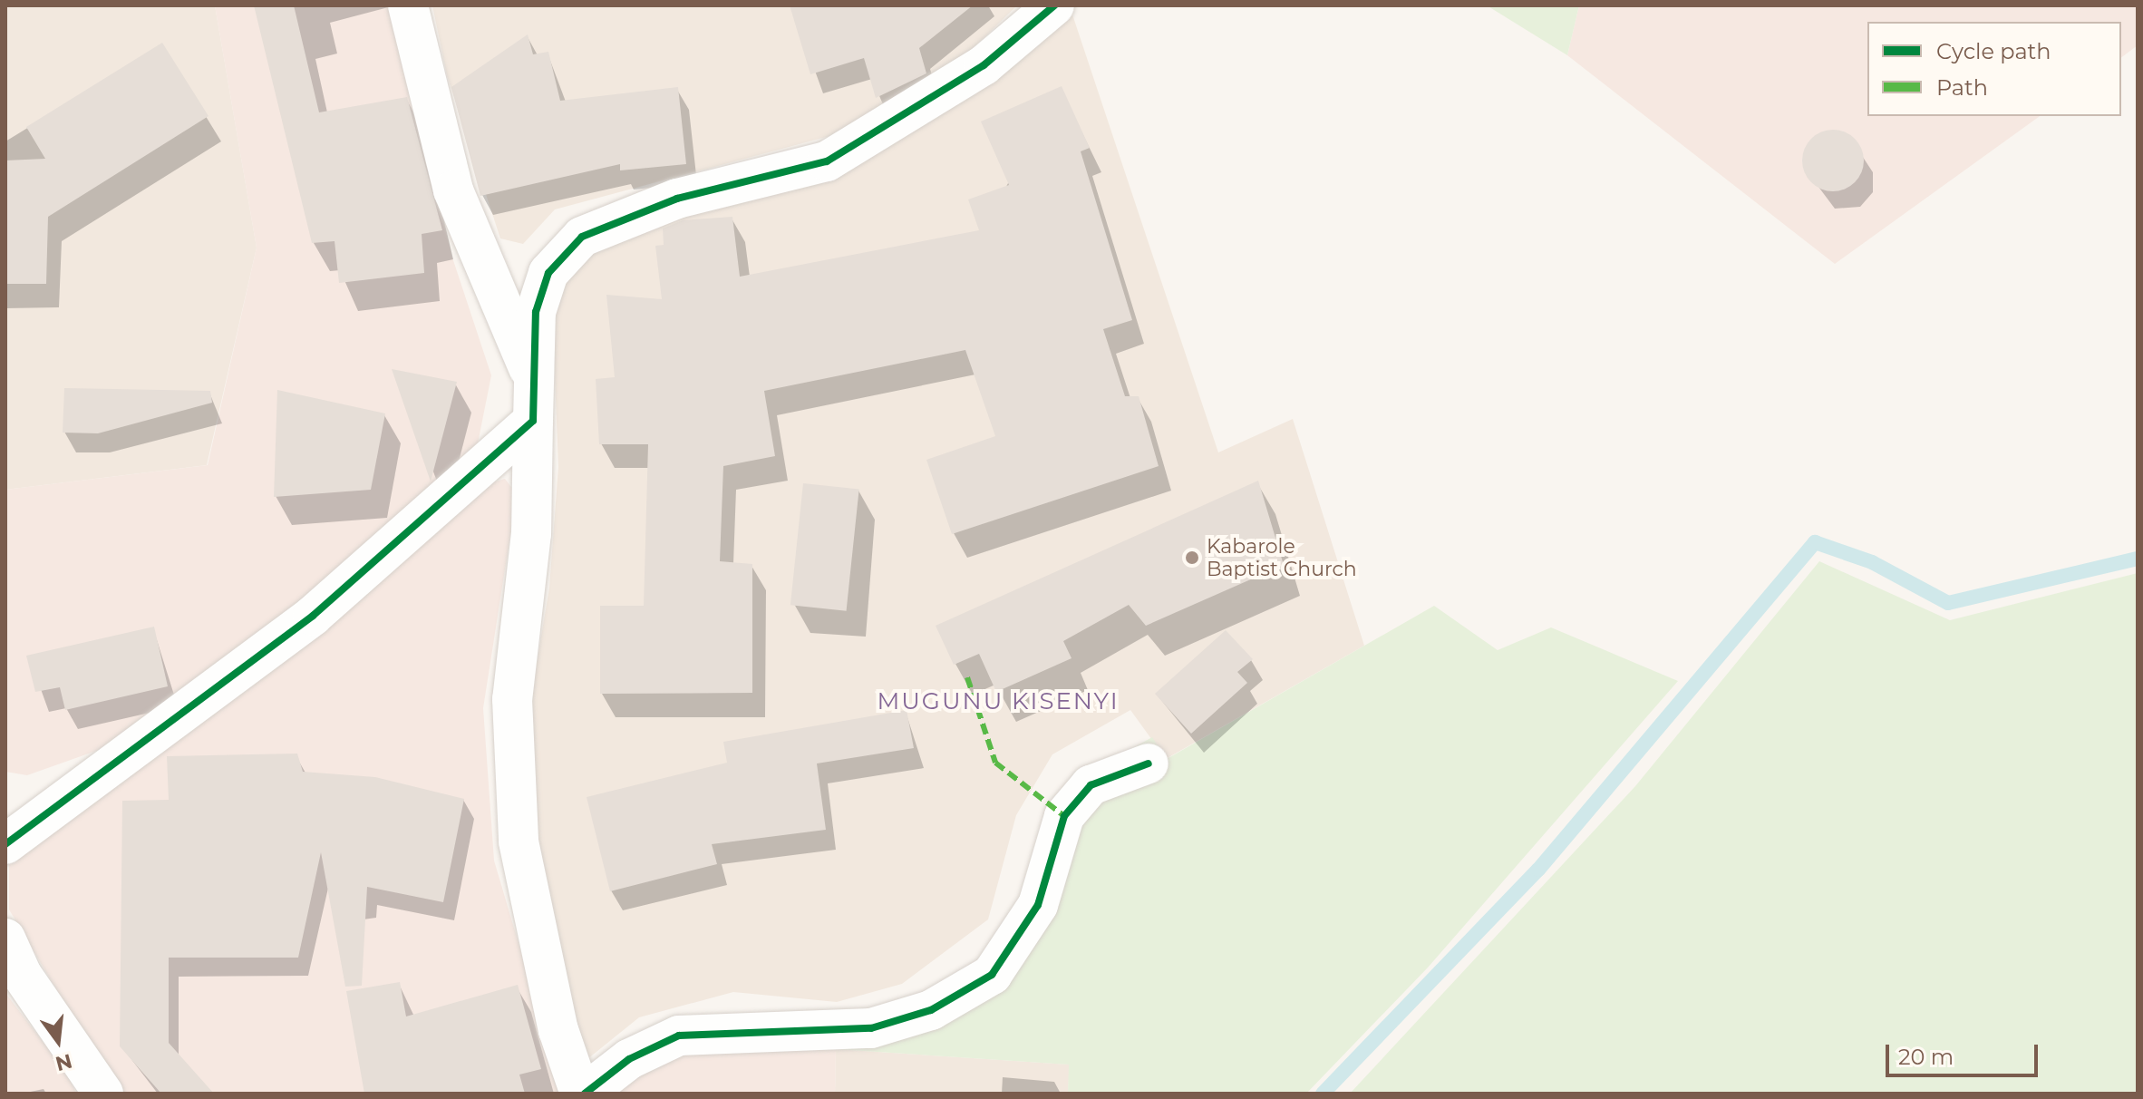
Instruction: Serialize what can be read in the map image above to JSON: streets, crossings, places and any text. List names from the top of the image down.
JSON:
{
  "districts": ["MUGUNU KISENYI"],
  "places": ["Kabarole Baptist Church"],
  "legend": ["Cycle path", "Path"],
  "scale_bar": "20 m",
  "north": "bottom"
}
